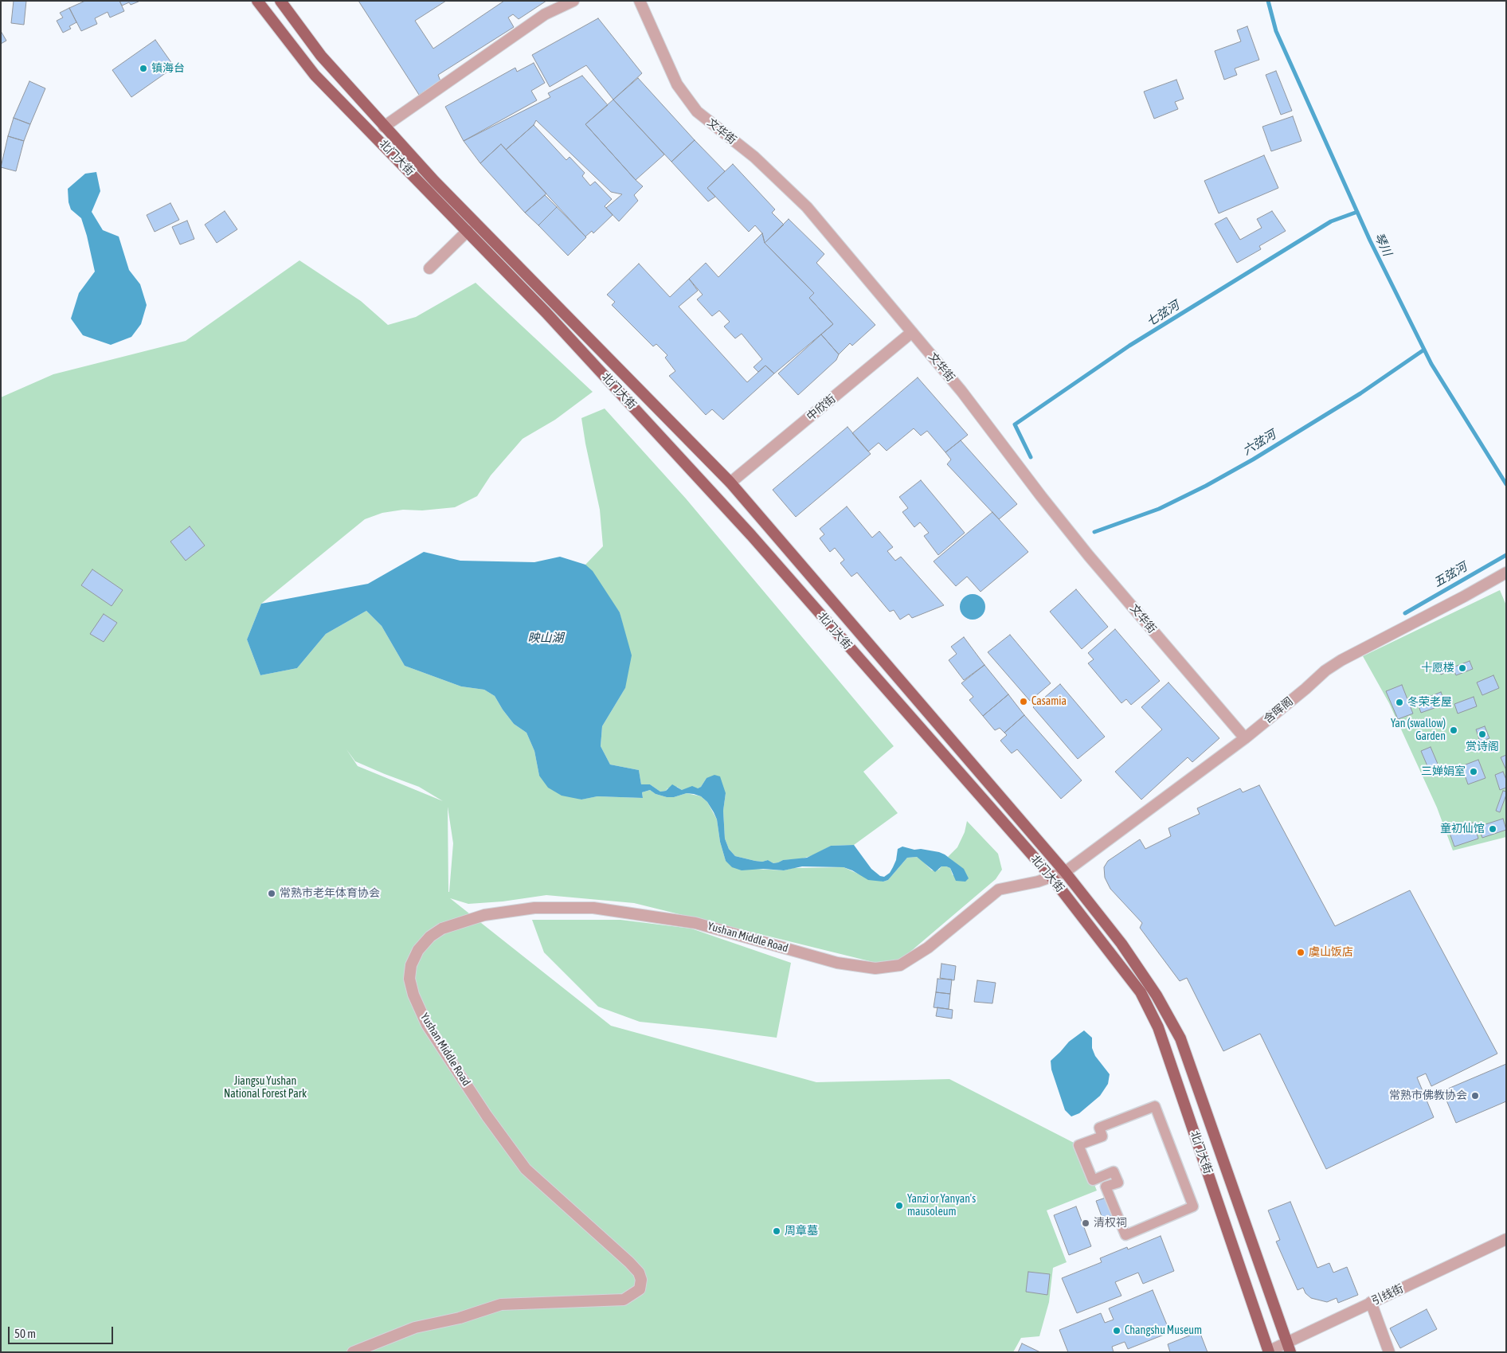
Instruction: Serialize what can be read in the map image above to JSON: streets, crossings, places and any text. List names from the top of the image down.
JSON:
{
  "streets": {
    "main road": ["北门大街"],
    "street": [
      "文华街",
      "中欣街",
      "含晖阁",
      "Yushan Middle Road",
      "引线街"
    ]
  },
  "crossings": [
    ["文华街", "中欣街"],
    ["文华街", "含晖阁"],
    ["北门大街", "中欣街"],
    ["北门大街", "含晖阁"],
    ["北门大街", "Yushan Middle Road"],
    ["北门大街", "引线街"],
    ["含晖阁", "Yushan Middle Road"]
  ],
  "water": [
    "琴川",
    "七弦河",
    "六弦河",
    "五弦河",
    "映山湖"
  ],
  "parks": ["Jiangsu Yushan National Forest Park"],
  "places": [
    "镇海台",
    "十愿楼",
    "Casamia",
    "冬荣老屋",
    "Yan (swallow) Garden",
    "赏诗阁",
    "三婵娟室",
    "童初仙馆",
    "常熟市老年体育协会",
    "虞山饭店",
    "常熟市佛教协会",
    "Yanzi or Yanyan's mausoleum",
    "清权祠",
    "周章墓",
    "Changshu Museum"
  ],
  "scale_bar": "50 m"
}
